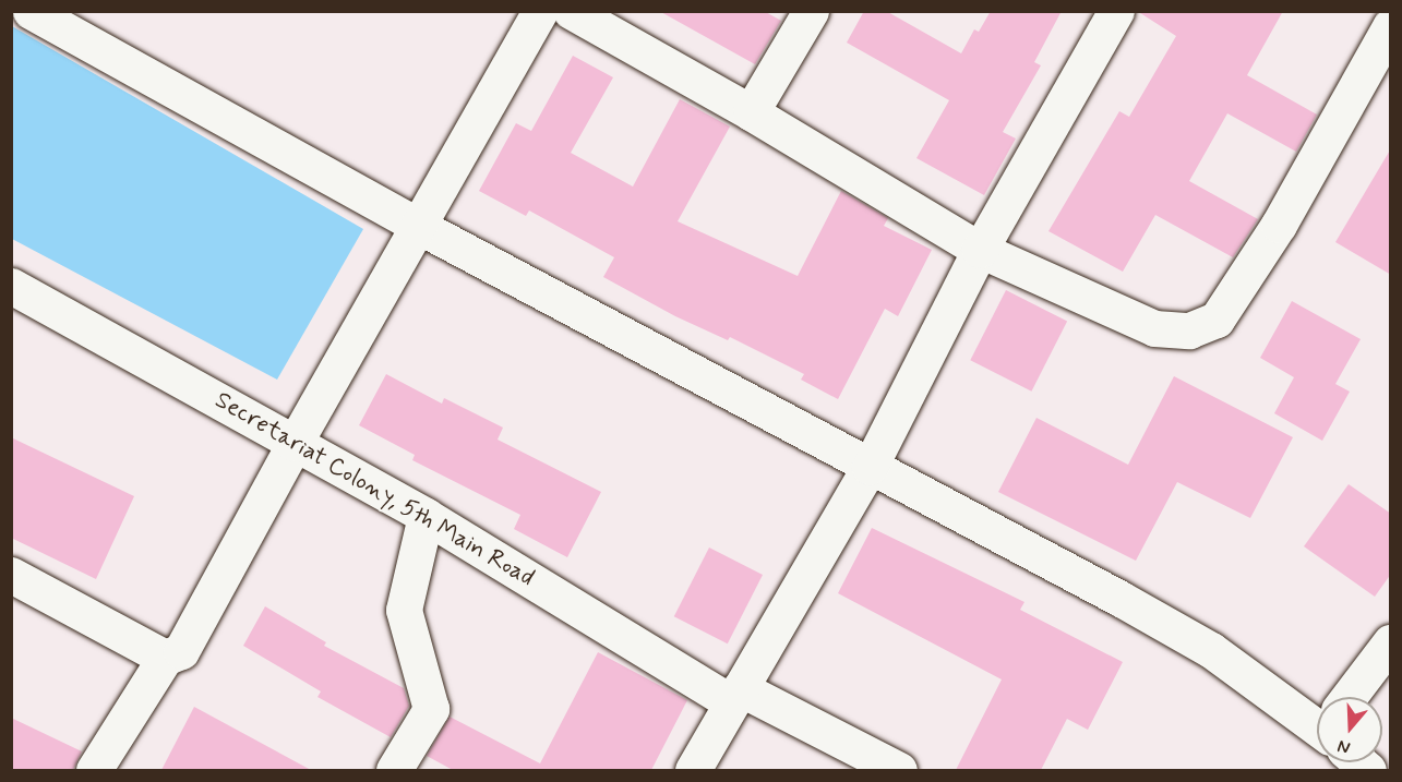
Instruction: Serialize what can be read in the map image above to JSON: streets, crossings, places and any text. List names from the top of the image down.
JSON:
{
  "streets": {
    "street": ["Secretariat Colony, 5th Main Road"]
  },
  "north": "bottom"
}
